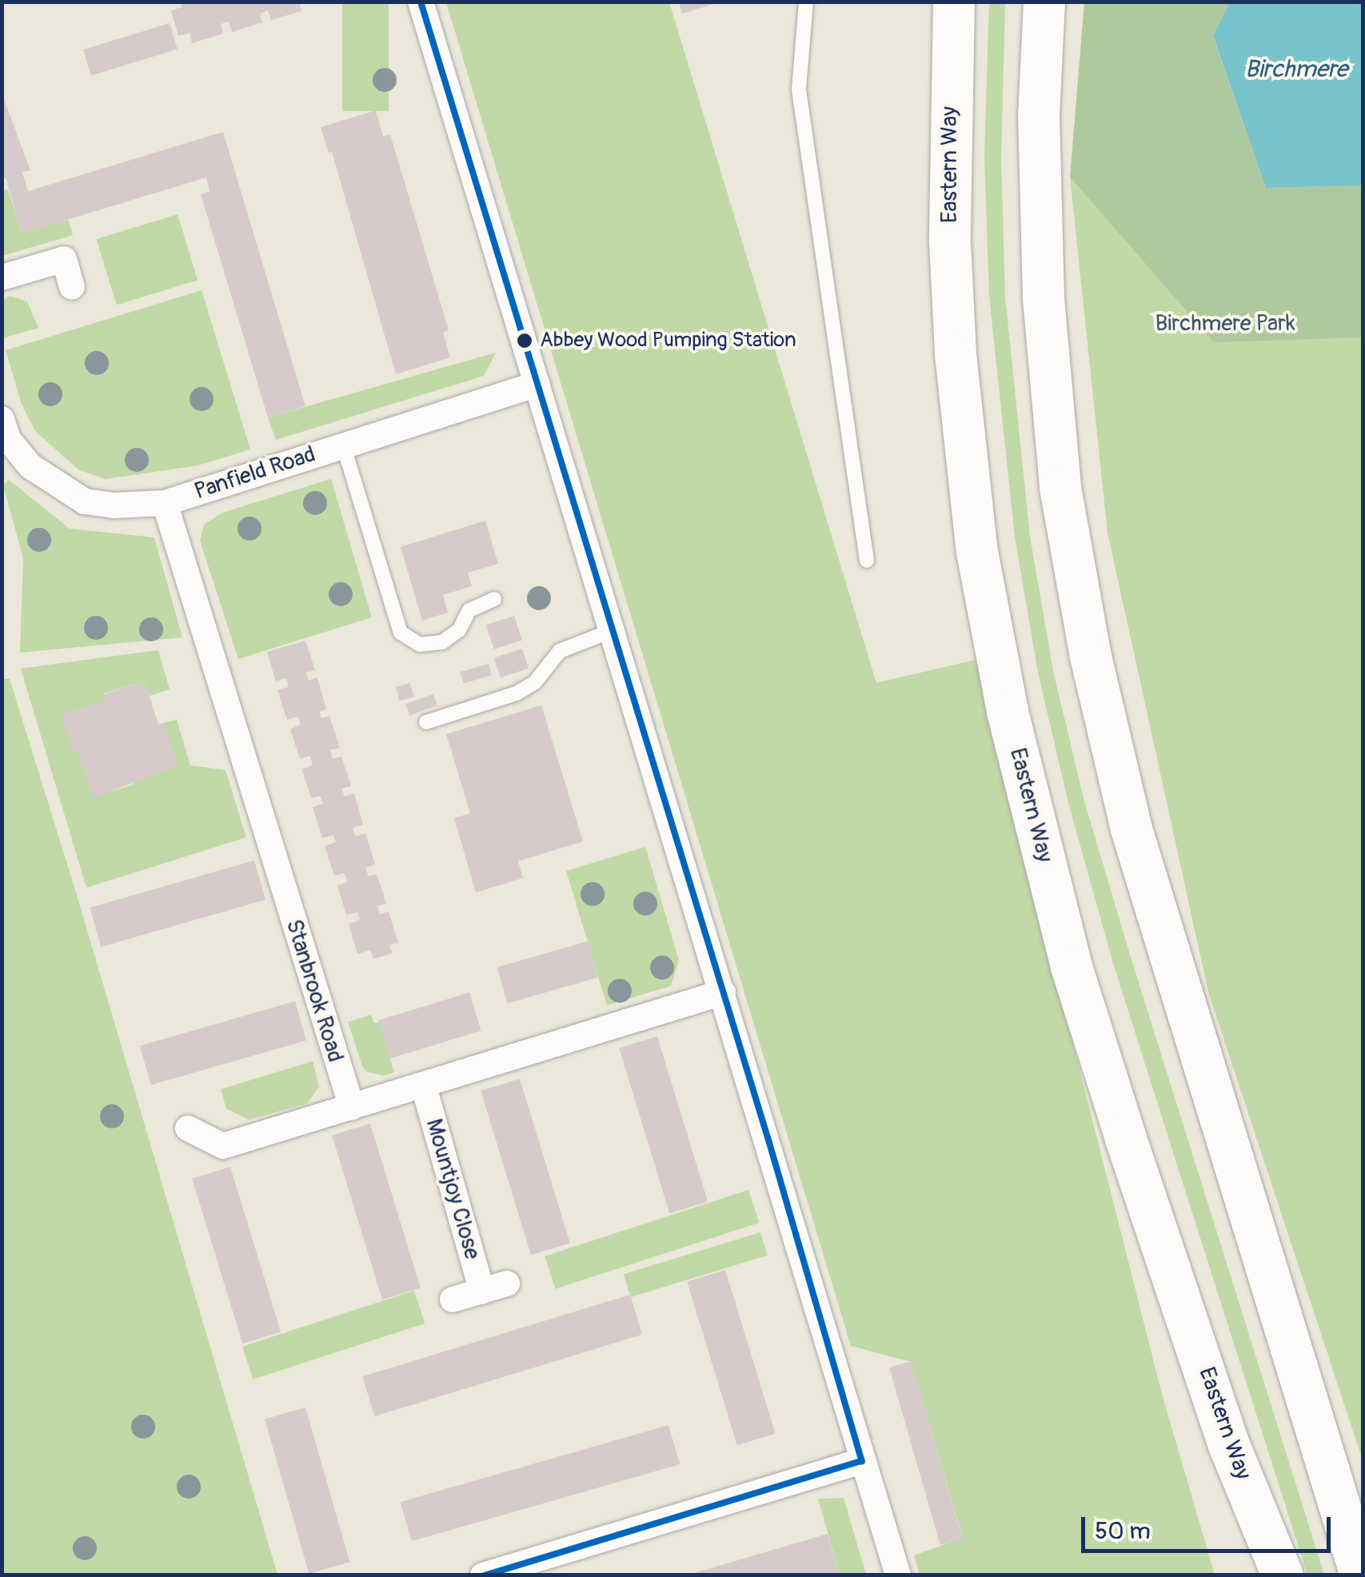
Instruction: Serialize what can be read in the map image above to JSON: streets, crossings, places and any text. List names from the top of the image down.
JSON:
{
  "streets": {
    "main road": ["Eastern Way"],
    "street": ["Panfield Road", "Stanbrook Road", "Mountjoy Close"]
  },
  "crossings": [
    ["Panfield Road", "Stanbrook Road"]
  ],
  "water": ["Birchmere"],
  "parks": ["Birchmere Park"],
  "places": ["Abbey Wood Pumping Station"],
  "scale_bar": "50 m"
}
